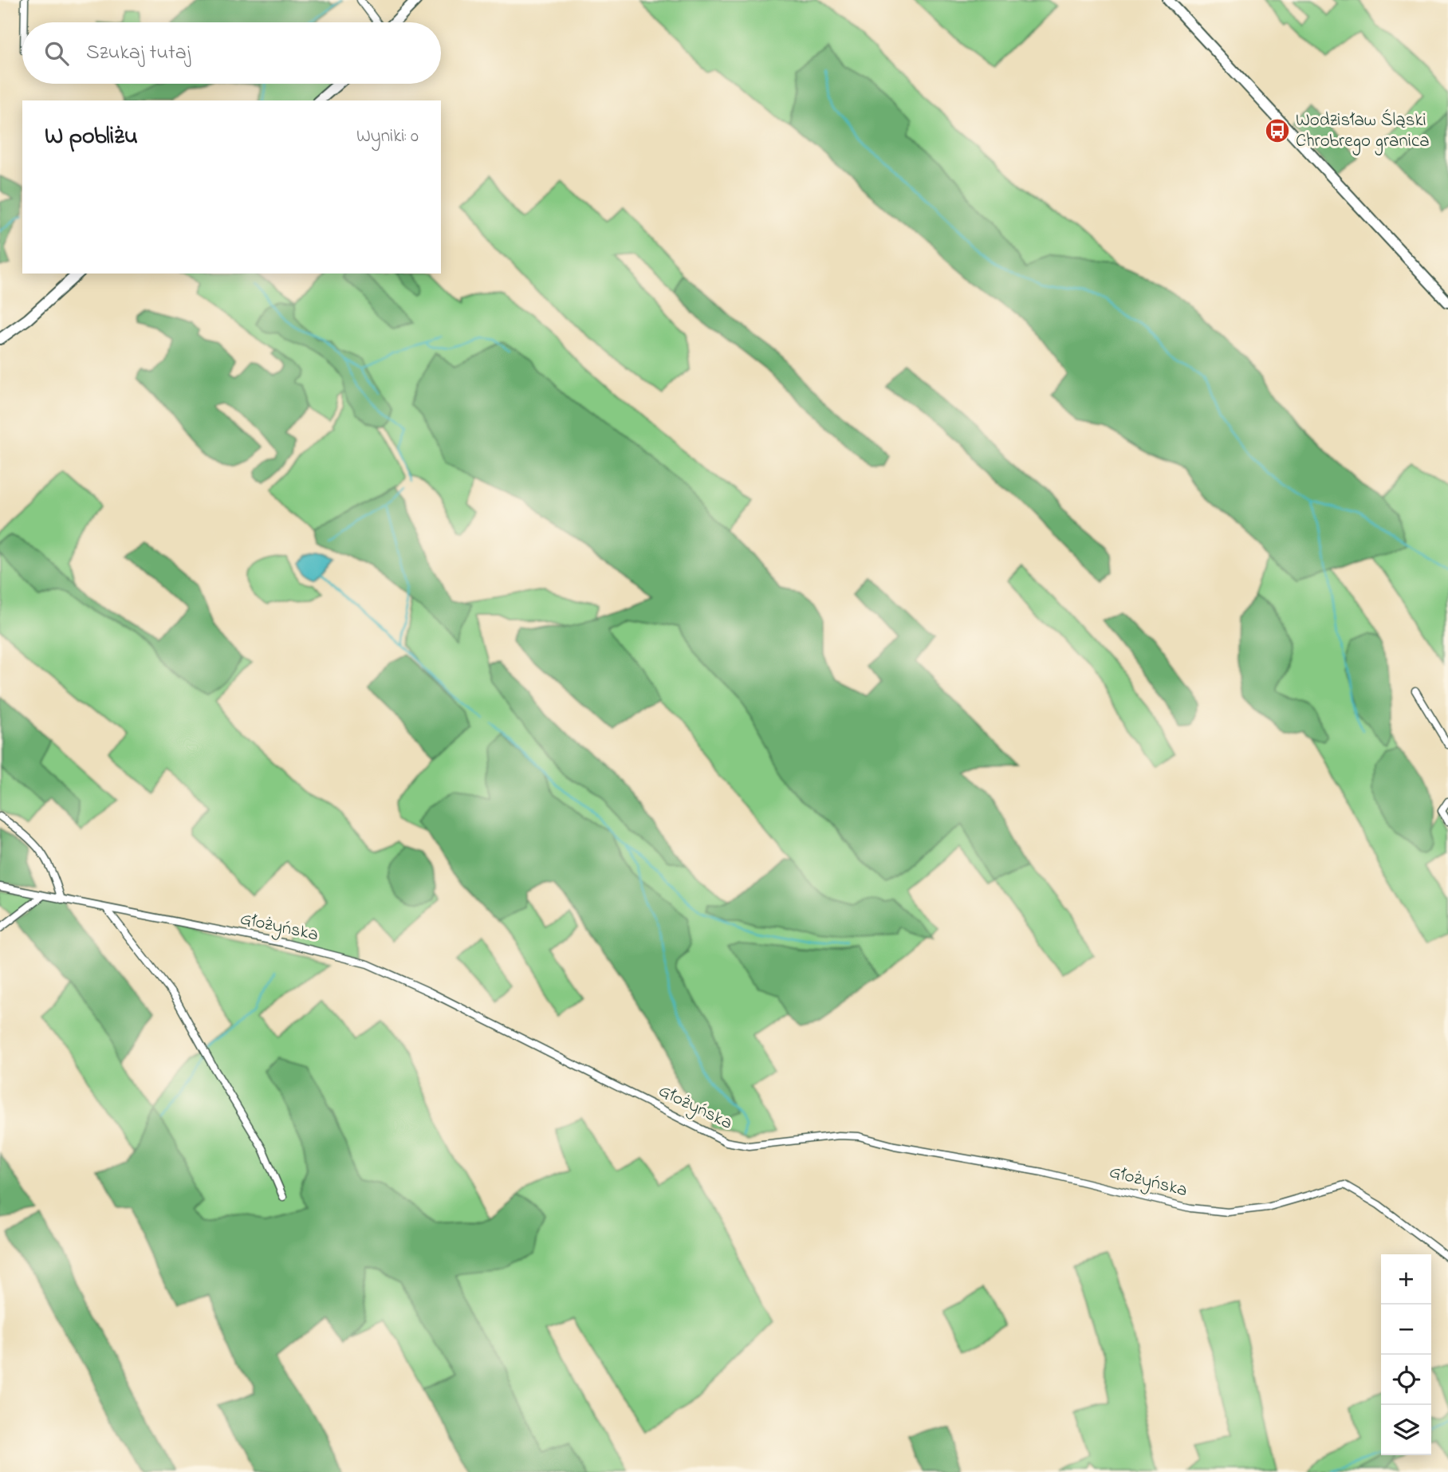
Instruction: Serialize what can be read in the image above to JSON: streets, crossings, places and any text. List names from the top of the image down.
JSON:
{
  "streets": {
    "street": ["Głożyńska"]
  },
  "places": {
    "bus stop": ["Wodzisław Śląski Chrobrego granica"]
  },
  "page": {
    "search": "Szukaj tutaj",
    "heading": ["W pobliżu", "Wyniki: 0"],
    "map_buttons": ["+", "−"]
  }
}
